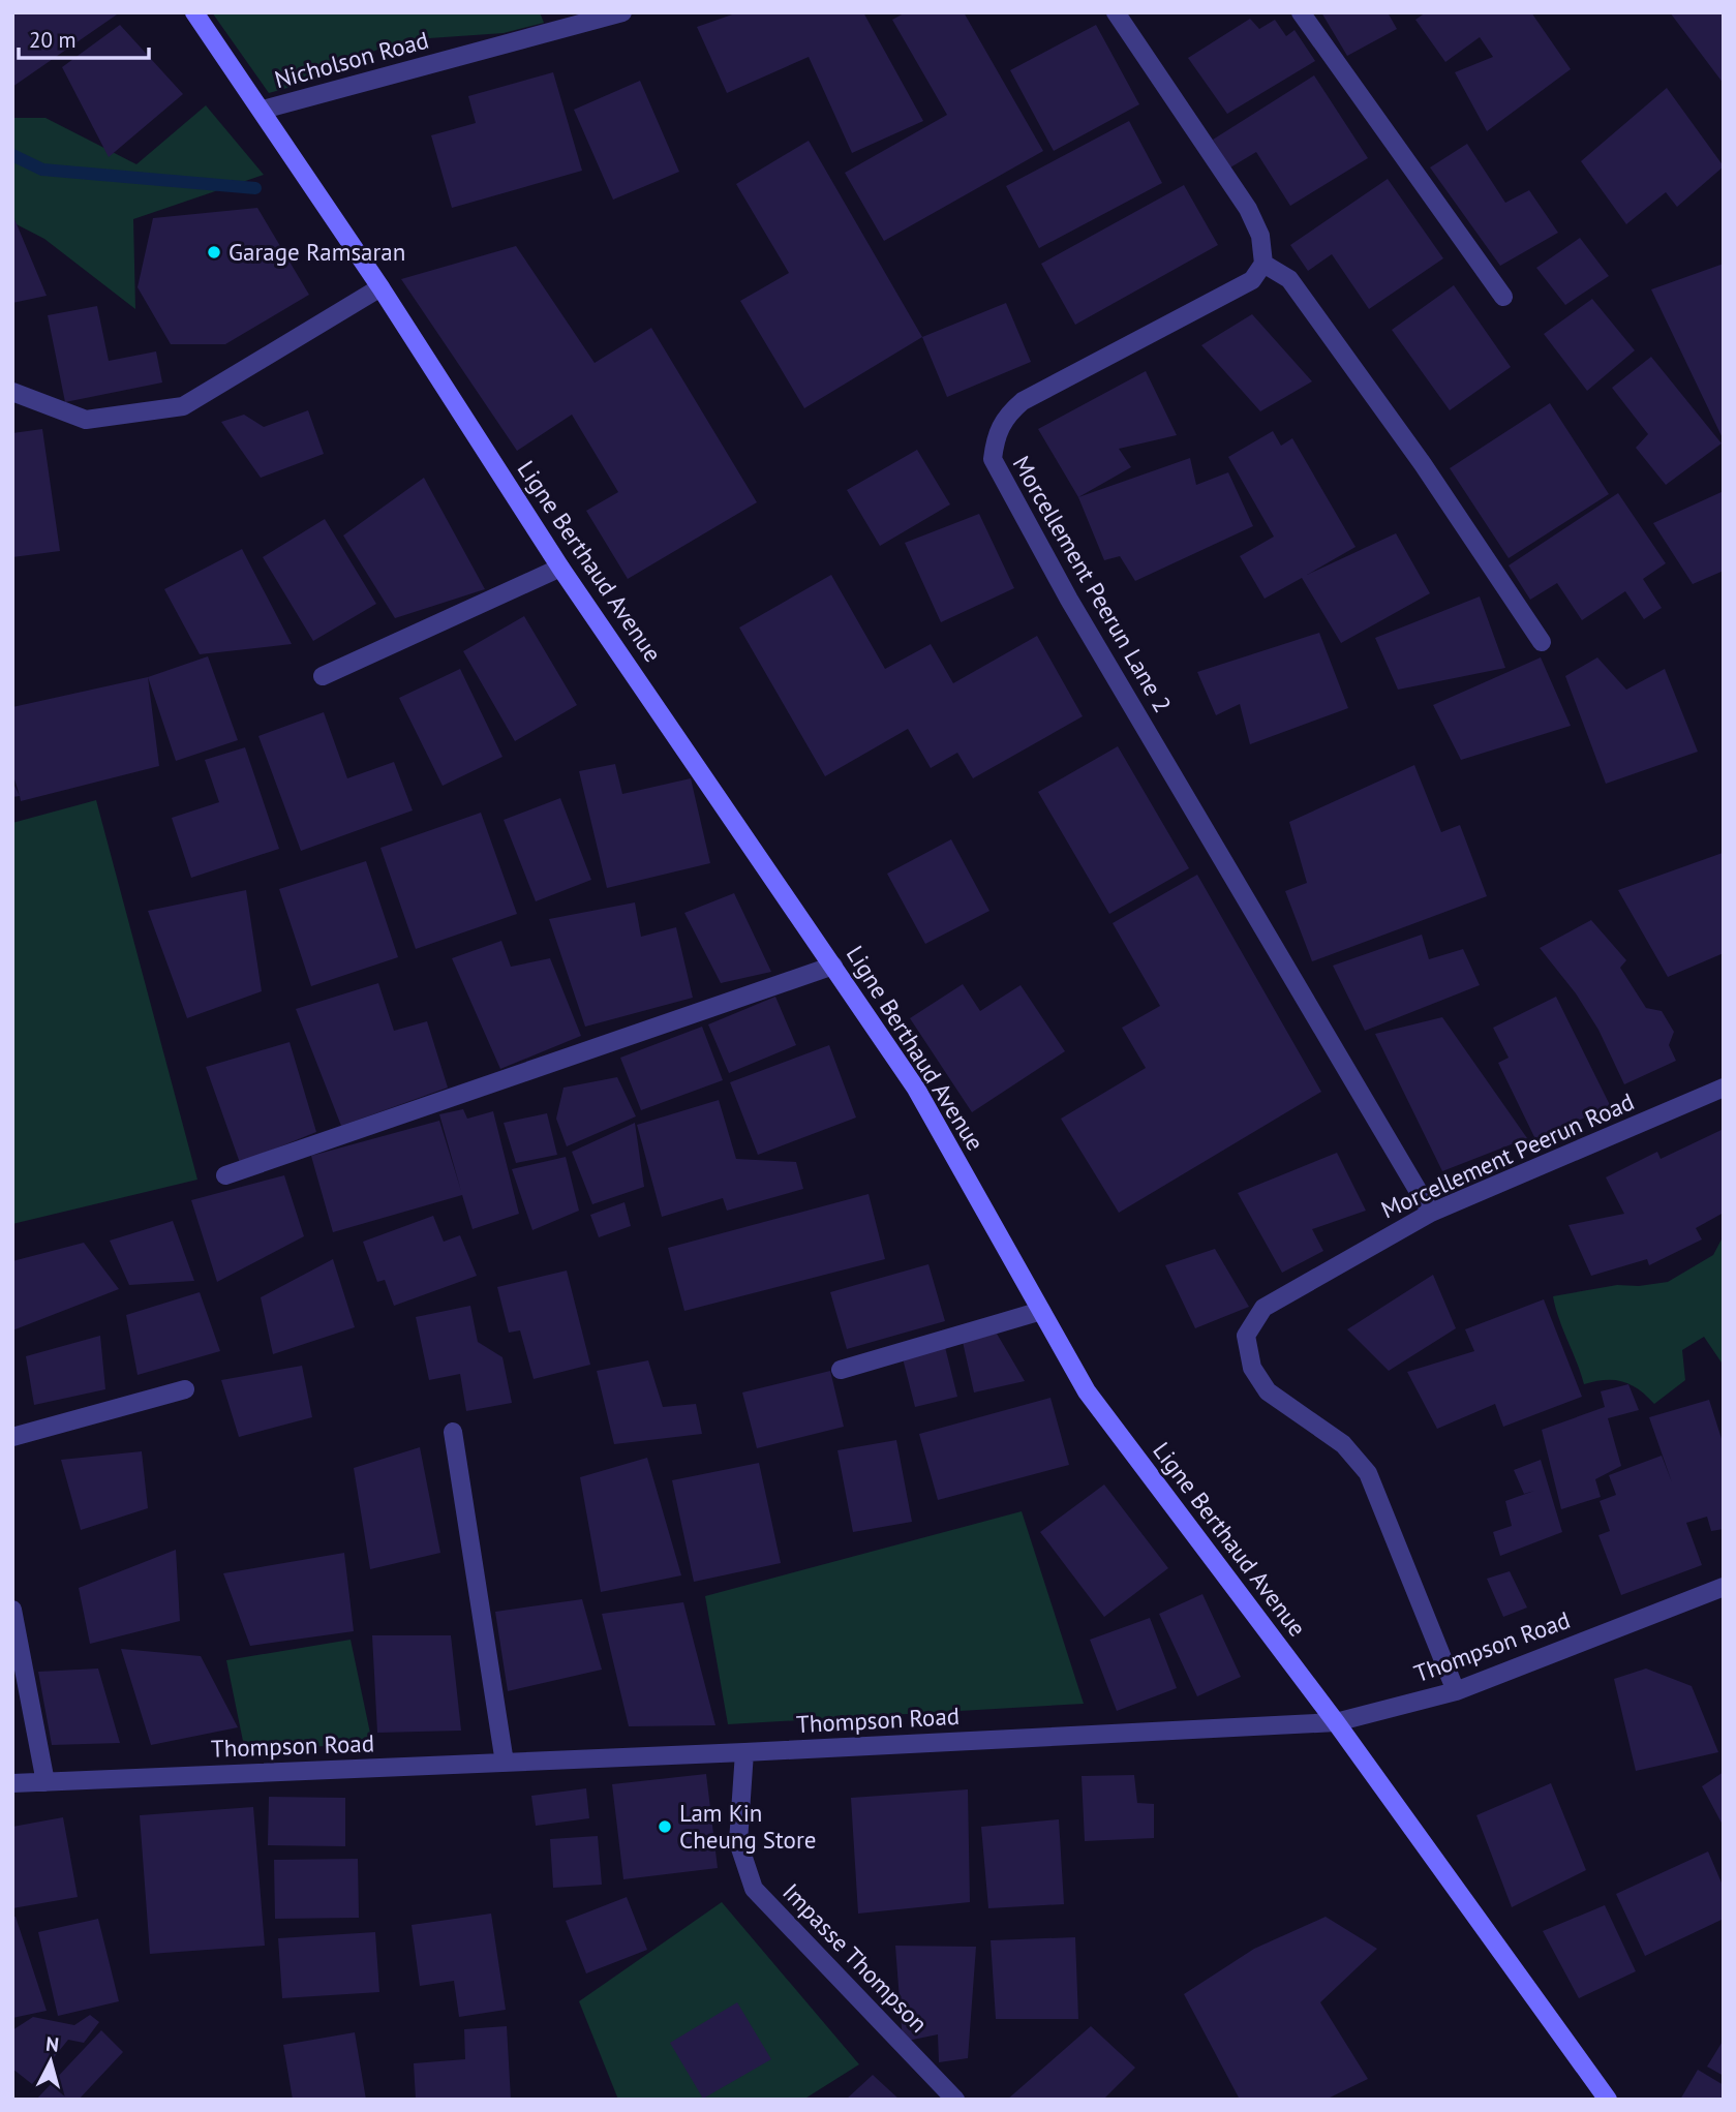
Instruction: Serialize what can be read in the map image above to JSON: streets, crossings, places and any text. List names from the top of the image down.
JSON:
{
  "streets": {
    "street": [
      "Nicholson Road",
      "Ligne Berthaud Avenue",
      "Morcellement Peerun Lane 2",
      "Morcellement Peerun Road",
      "Thompson Road",
      "Impasse Thompson"
    ]
  },
  "crossings": [
    ["Nicholson Road", "Ligne Berthaud Avenue"],
    ["Ligne Berthaud Avenue", "Thompson Road"],
    ["Morcellement Peerun Lane 2", "Morcellement Peerun Road"],
    ["Morcellement Peerun Road", "Thompson Road"],
    ["Thompson Road", "Impasse Thompson"]
  ],
  "places": ["Garage Ramsaran", "Lam Kin Cheung Store"],
  "scale_bar": "20 m",
  "north": "top"
}
